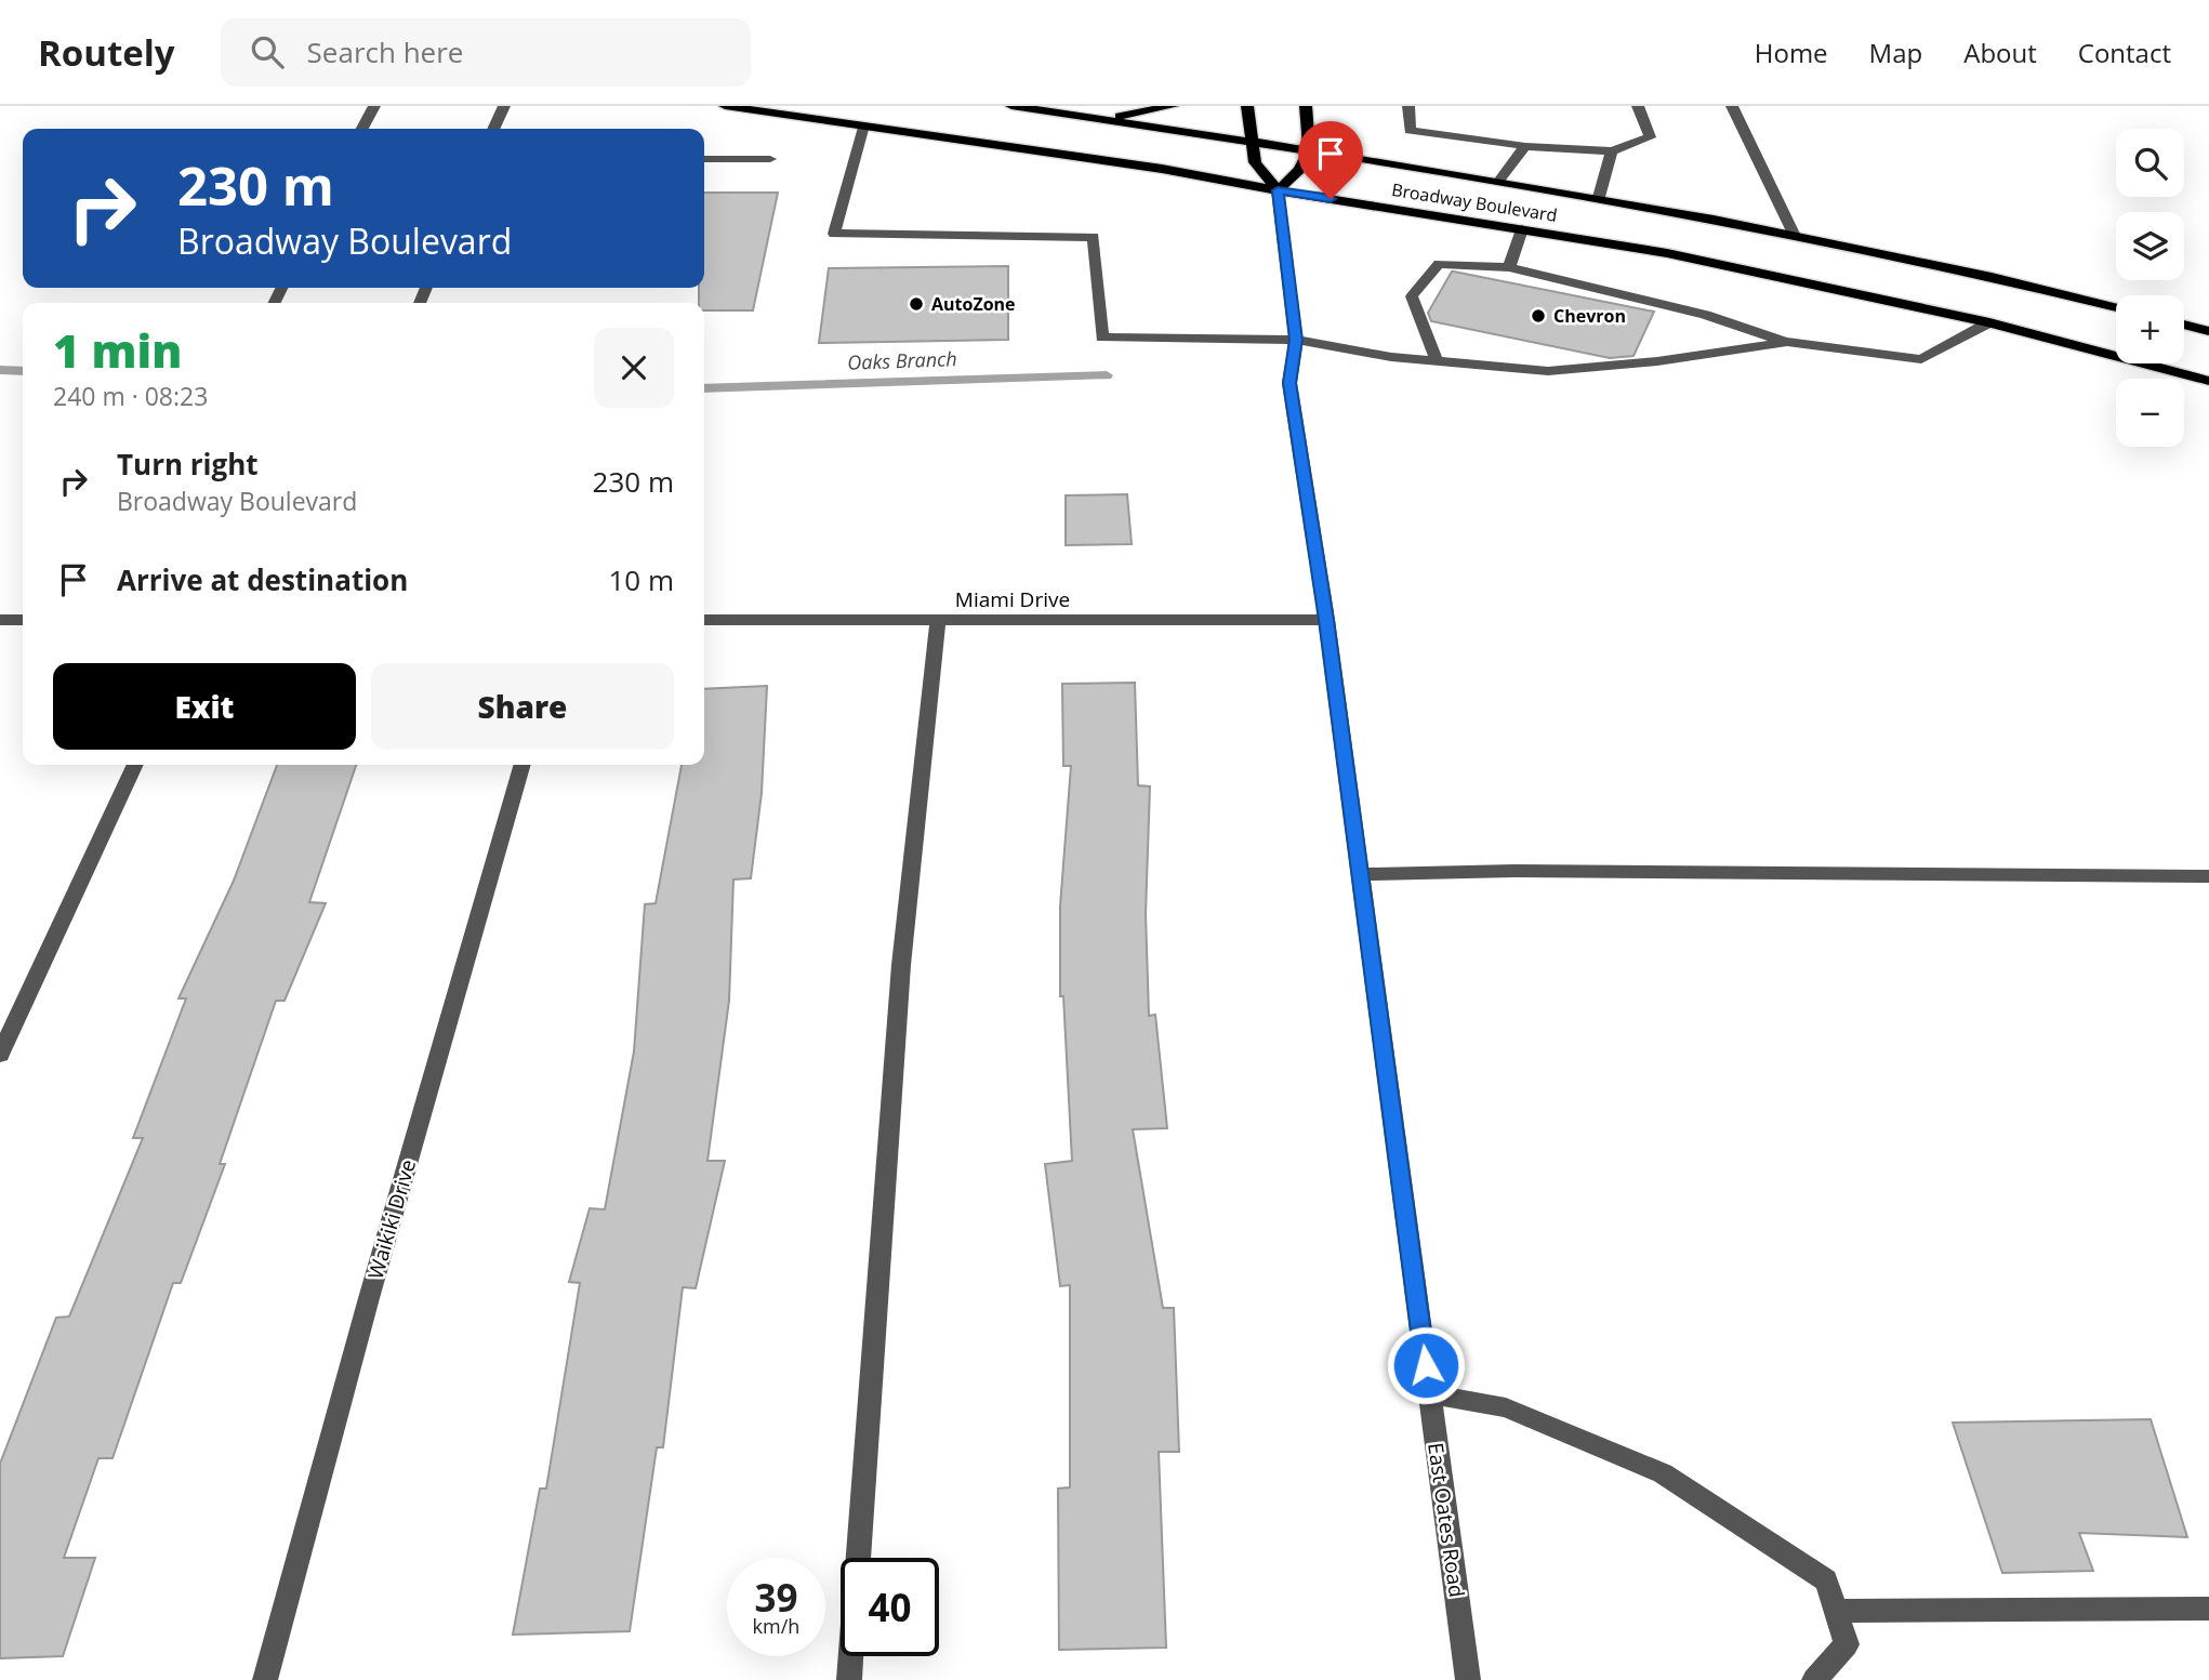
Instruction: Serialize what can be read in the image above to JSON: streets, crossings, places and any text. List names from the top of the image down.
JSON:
{
  "streets": {
    "main road": ["Broadway Boulevard"],
    "street": ["Miami Drive", "Waikiki Drive", "East Oates Road"]
  },
  "crossings": [
    ["Broadway Boulevard", "East Oates Road"],
    ["Miami Drive", "East Oates Road"]
  ],
  "water": ["Oaks Branch"],
  "places": ["AutoZone", "Chevron"],
  "page": {
    "header": "Routely",
    "search": "Search here",
    "nav": [
      "Home",
      "Map",
      "About",
      "Contact"
    ],
    "map_buttons": ["+", "−"],
    "turn": ["230 m", "Broadway Boulevard"],
    "heading": ["1 min", "240 m · 08:23"],
    "list": [
      {
        "name": "Turn right",
        "note": "Broadway Boulevard",
        "value": "230 m"
      },
      {
        "name": "Arrive at destination",
        "value": "10 m"
      }
    ],
    "buttons": ["Exit", "Share"],
    "speed": "39 km/h",
    "limit": "40"
  }
}
